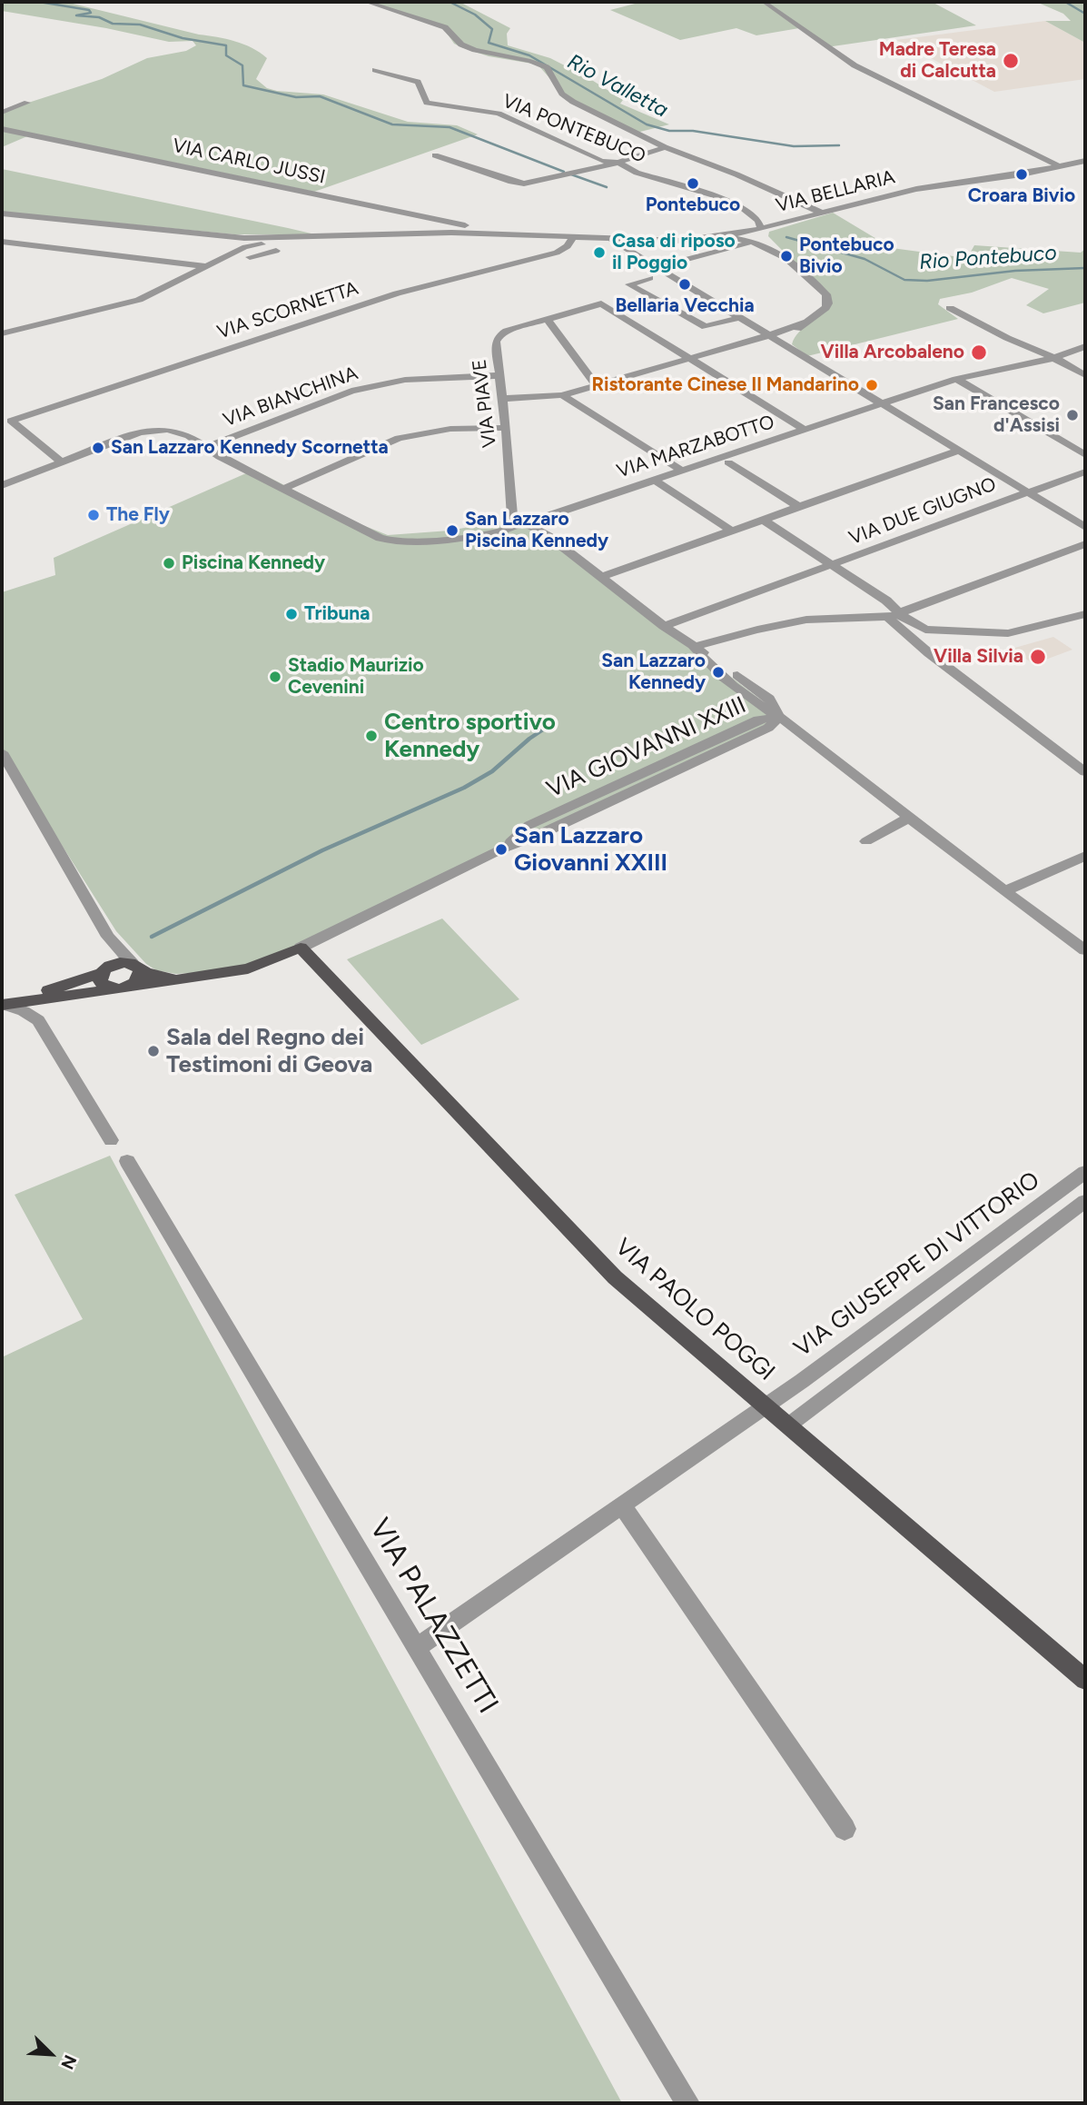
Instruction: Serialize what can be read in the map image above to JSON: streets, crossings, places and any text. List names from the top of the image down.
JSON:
{
  "streets": {
    "main road": ["VIA GIOVANNI XXIII", "VIA PAOLO POGGI"],
    "street": [
      "VIA PONTEBUCO",
      "VIA CARLO JUSSI",
      "VIA BELLARIA",
      "VIA SCORNETTA",
      "VIA BIANCHINA",
      "VIA PIAVE",
      "VIA MARZABOTTO",
      "VIA DUE GIUGNO",
      "VIA GIUSEPPE DI VITTORIO",
      "VIA PALAZZETTI"
    ]
  },
  "crossings": [
    ["VIA PONTEBUCO", "VIA BELLARIA"],
    ["VIA CARLO JUSSI", "VIA BELLARIA"],
    ["VIA CARLO JUSSI", "VIA SCORNETTA"],
    ["VIA CARLO JUSSI", "VIA MARZABOTTO"],
    ["VIA CARLO JUSSI", "VIA DUE GIUGNO"],
    ["VIA BIANCHINA", "VIA PIAVE"],
    ["VIA PIAVE", "VIA MARZABOTTO"],
    ["VIA GIOVANNI XXIII", "VIA PAOLO POGGI"],
    ["VIA GIUSEPPE DI VITTORIO", "VIA PAOLO POGGI"],
    ["VIA GIUSEPPE DI VITTORIO", "VIA PALAZZETTI"]
  ],
  "water": ["Rio Valletta", "Rio Pontebuco"],
  "places": [
    "Madre Teresa di Calcutta",
    "Croara Bivio",
    "Pontebuco",
    "Casa di riposo il Poggio",
    "Pontebuco Bivio",
    "Bellaria Vecchia",
    "Villa Arcobaleno",
    "Ristorante Cinese Il Mandarino",
    "San Francesco d'Assisi",
    "San Lazzaro Kennedy Scornetta",
    "The Fly",
    "San Lazzaro Piscina Kennedy",
    "Piscina Kennedy",
    "Tribuna",
    "Villa Silvia",
    "San Lazzaro Kennedy",
    "Stadio Maurizio Cevenini",
    "Centro sportivo Kennedy",
    "San Lazzaro Giovanni XXIII",
    "Sala del Regno dei Testimoni di Geova"
  ],
  "north": "bottom right"
}
